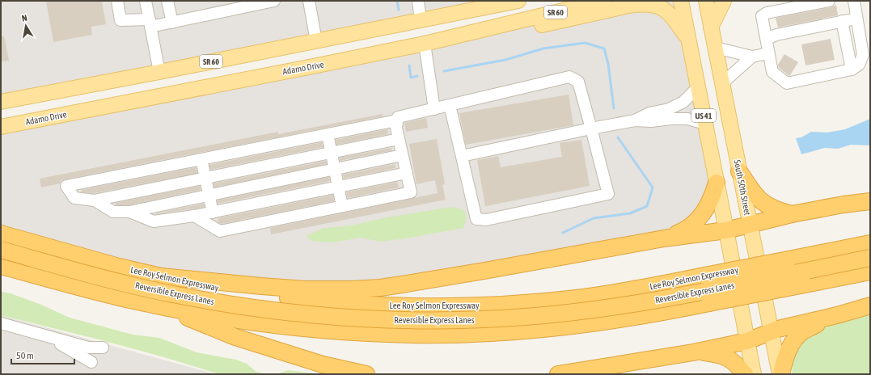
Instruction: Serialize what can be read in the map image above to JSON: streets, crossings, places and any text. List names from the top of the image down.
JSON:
{
  "streets": {
    "highway": ["Lee Roy Selmon Expressway", "Reversible Express Lanes"],
    "main road": [
      "SR 60",
      "Adamo Drive",
      "US 41",
      "South 50th Street"
    ]
  },
  "scale_bar": "50 m",
  "north": "top"
}
